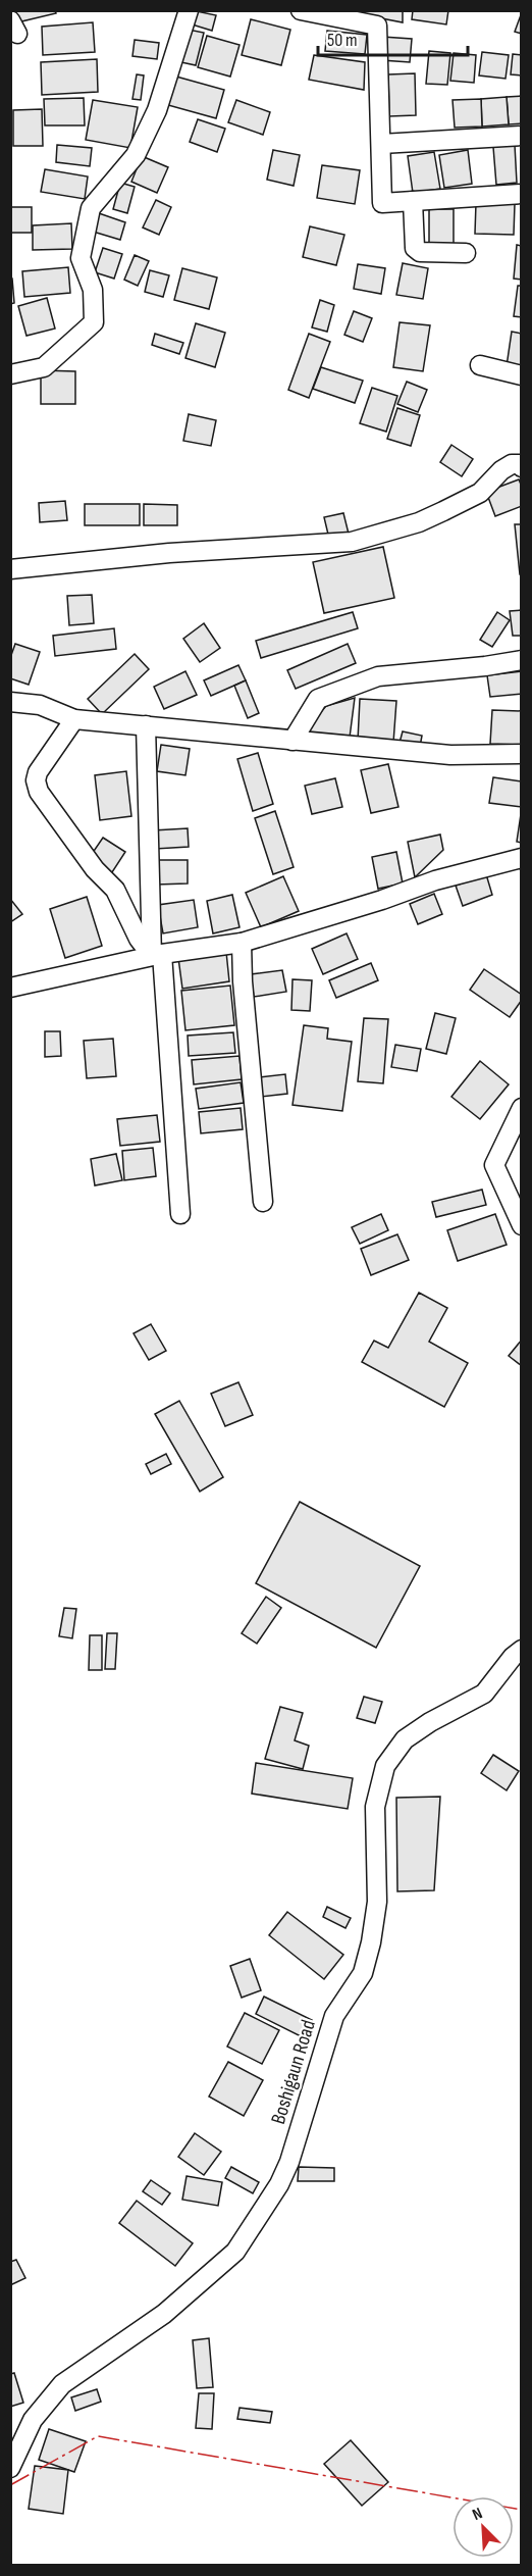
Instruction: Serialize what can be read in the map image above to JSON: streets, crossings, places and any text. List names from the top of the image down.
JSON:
{
  "streets": {
    "street": ["Boshigaun Road"]
  },
  "scale_bar": "50 m",
  "north": "top left"
}
